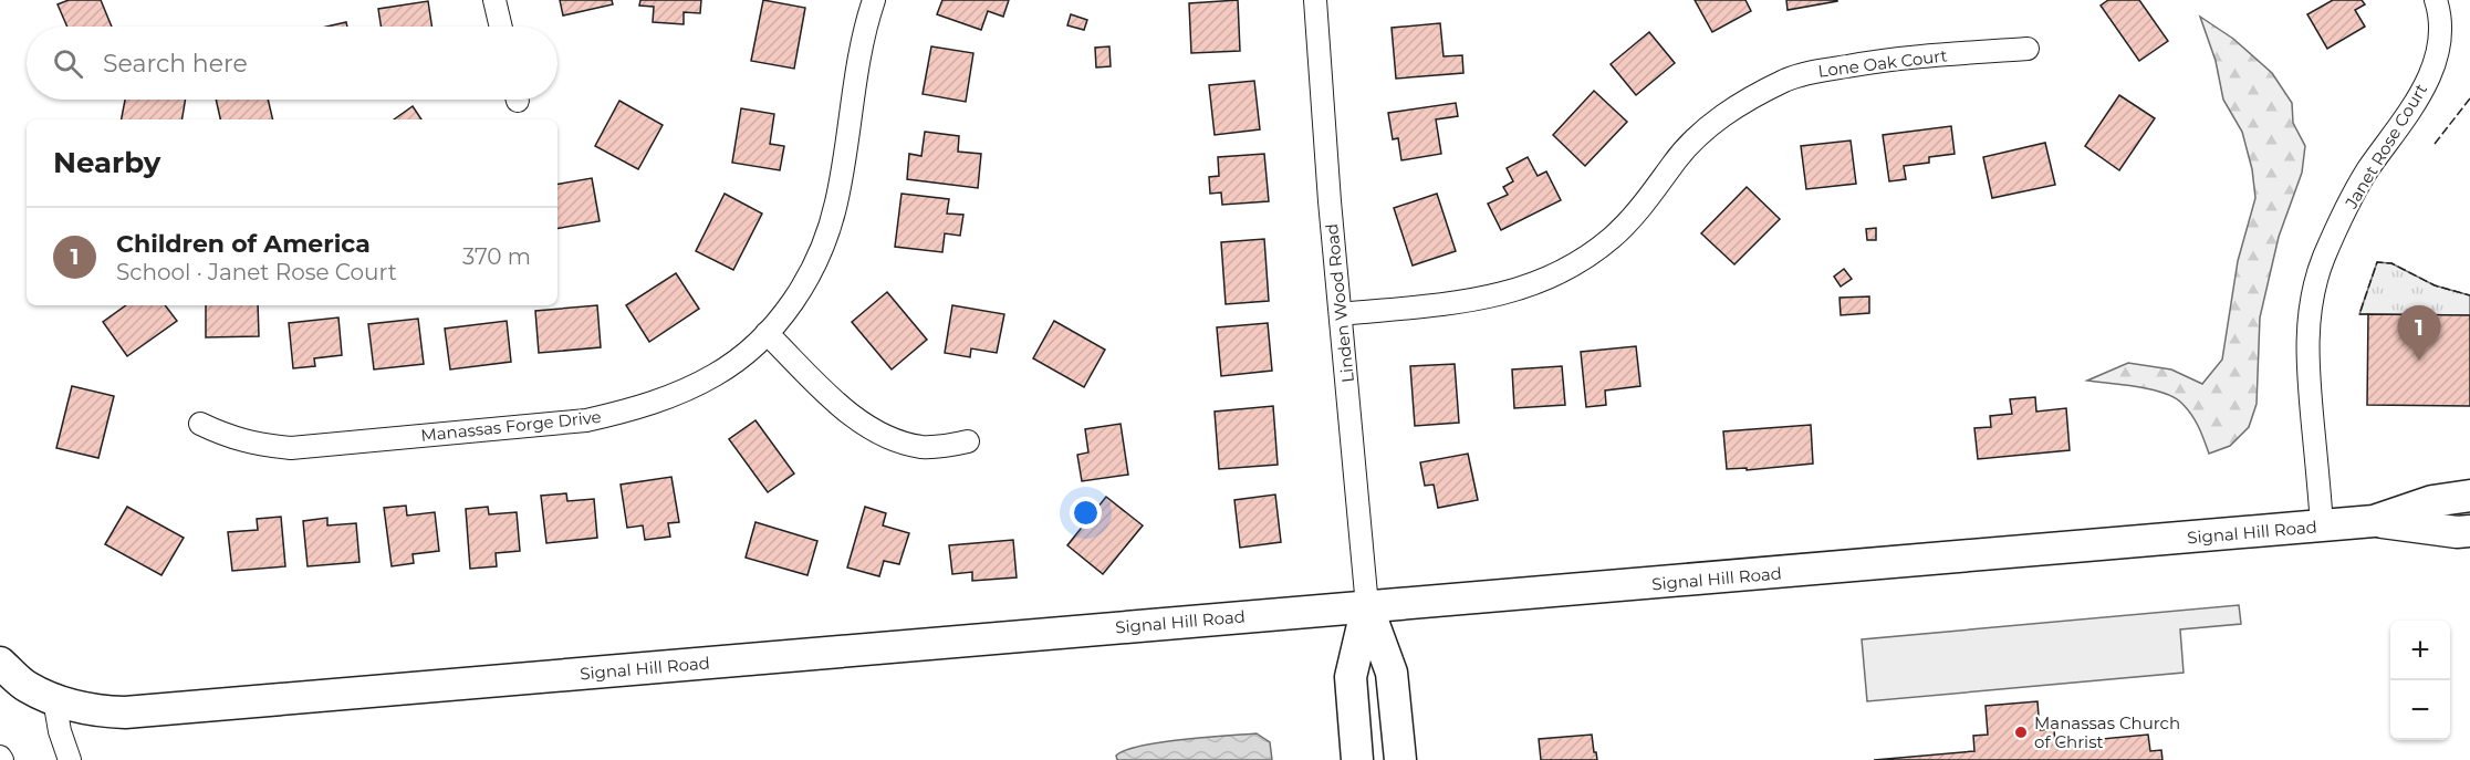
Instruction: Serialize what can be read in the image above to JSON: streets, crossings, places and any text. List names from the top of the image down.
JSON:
{
  "streets": {
    "main road": ["Signal Hill Road"],
    "street": [
      "Lone Oak Court",
      "Janet Rose Court",
      "Linden Wood Road",
      "Manassas Forge Drive"
    ]
  },
  "crossings": [
    ["Lone Oak Court", "Linden Wood Road"],
    ["Janet Rose Court", "Signal Hill Road"],
    ["Linden Wood Road", "Signal Hill Road"]
  ],
  "places": ["Manassas Church of Christ"],
  "page": {
    "search": "Search here",
    "heading": "Nearby",
    "list": [
      {
        "mark": "1",
        "name": "Children of America",
        "note": "School · Janet Rose Court",
        "value": "370 m"
      }
    ],
    "pins": "1",
    "map_buttons": ["+", "−"]
  }
}
